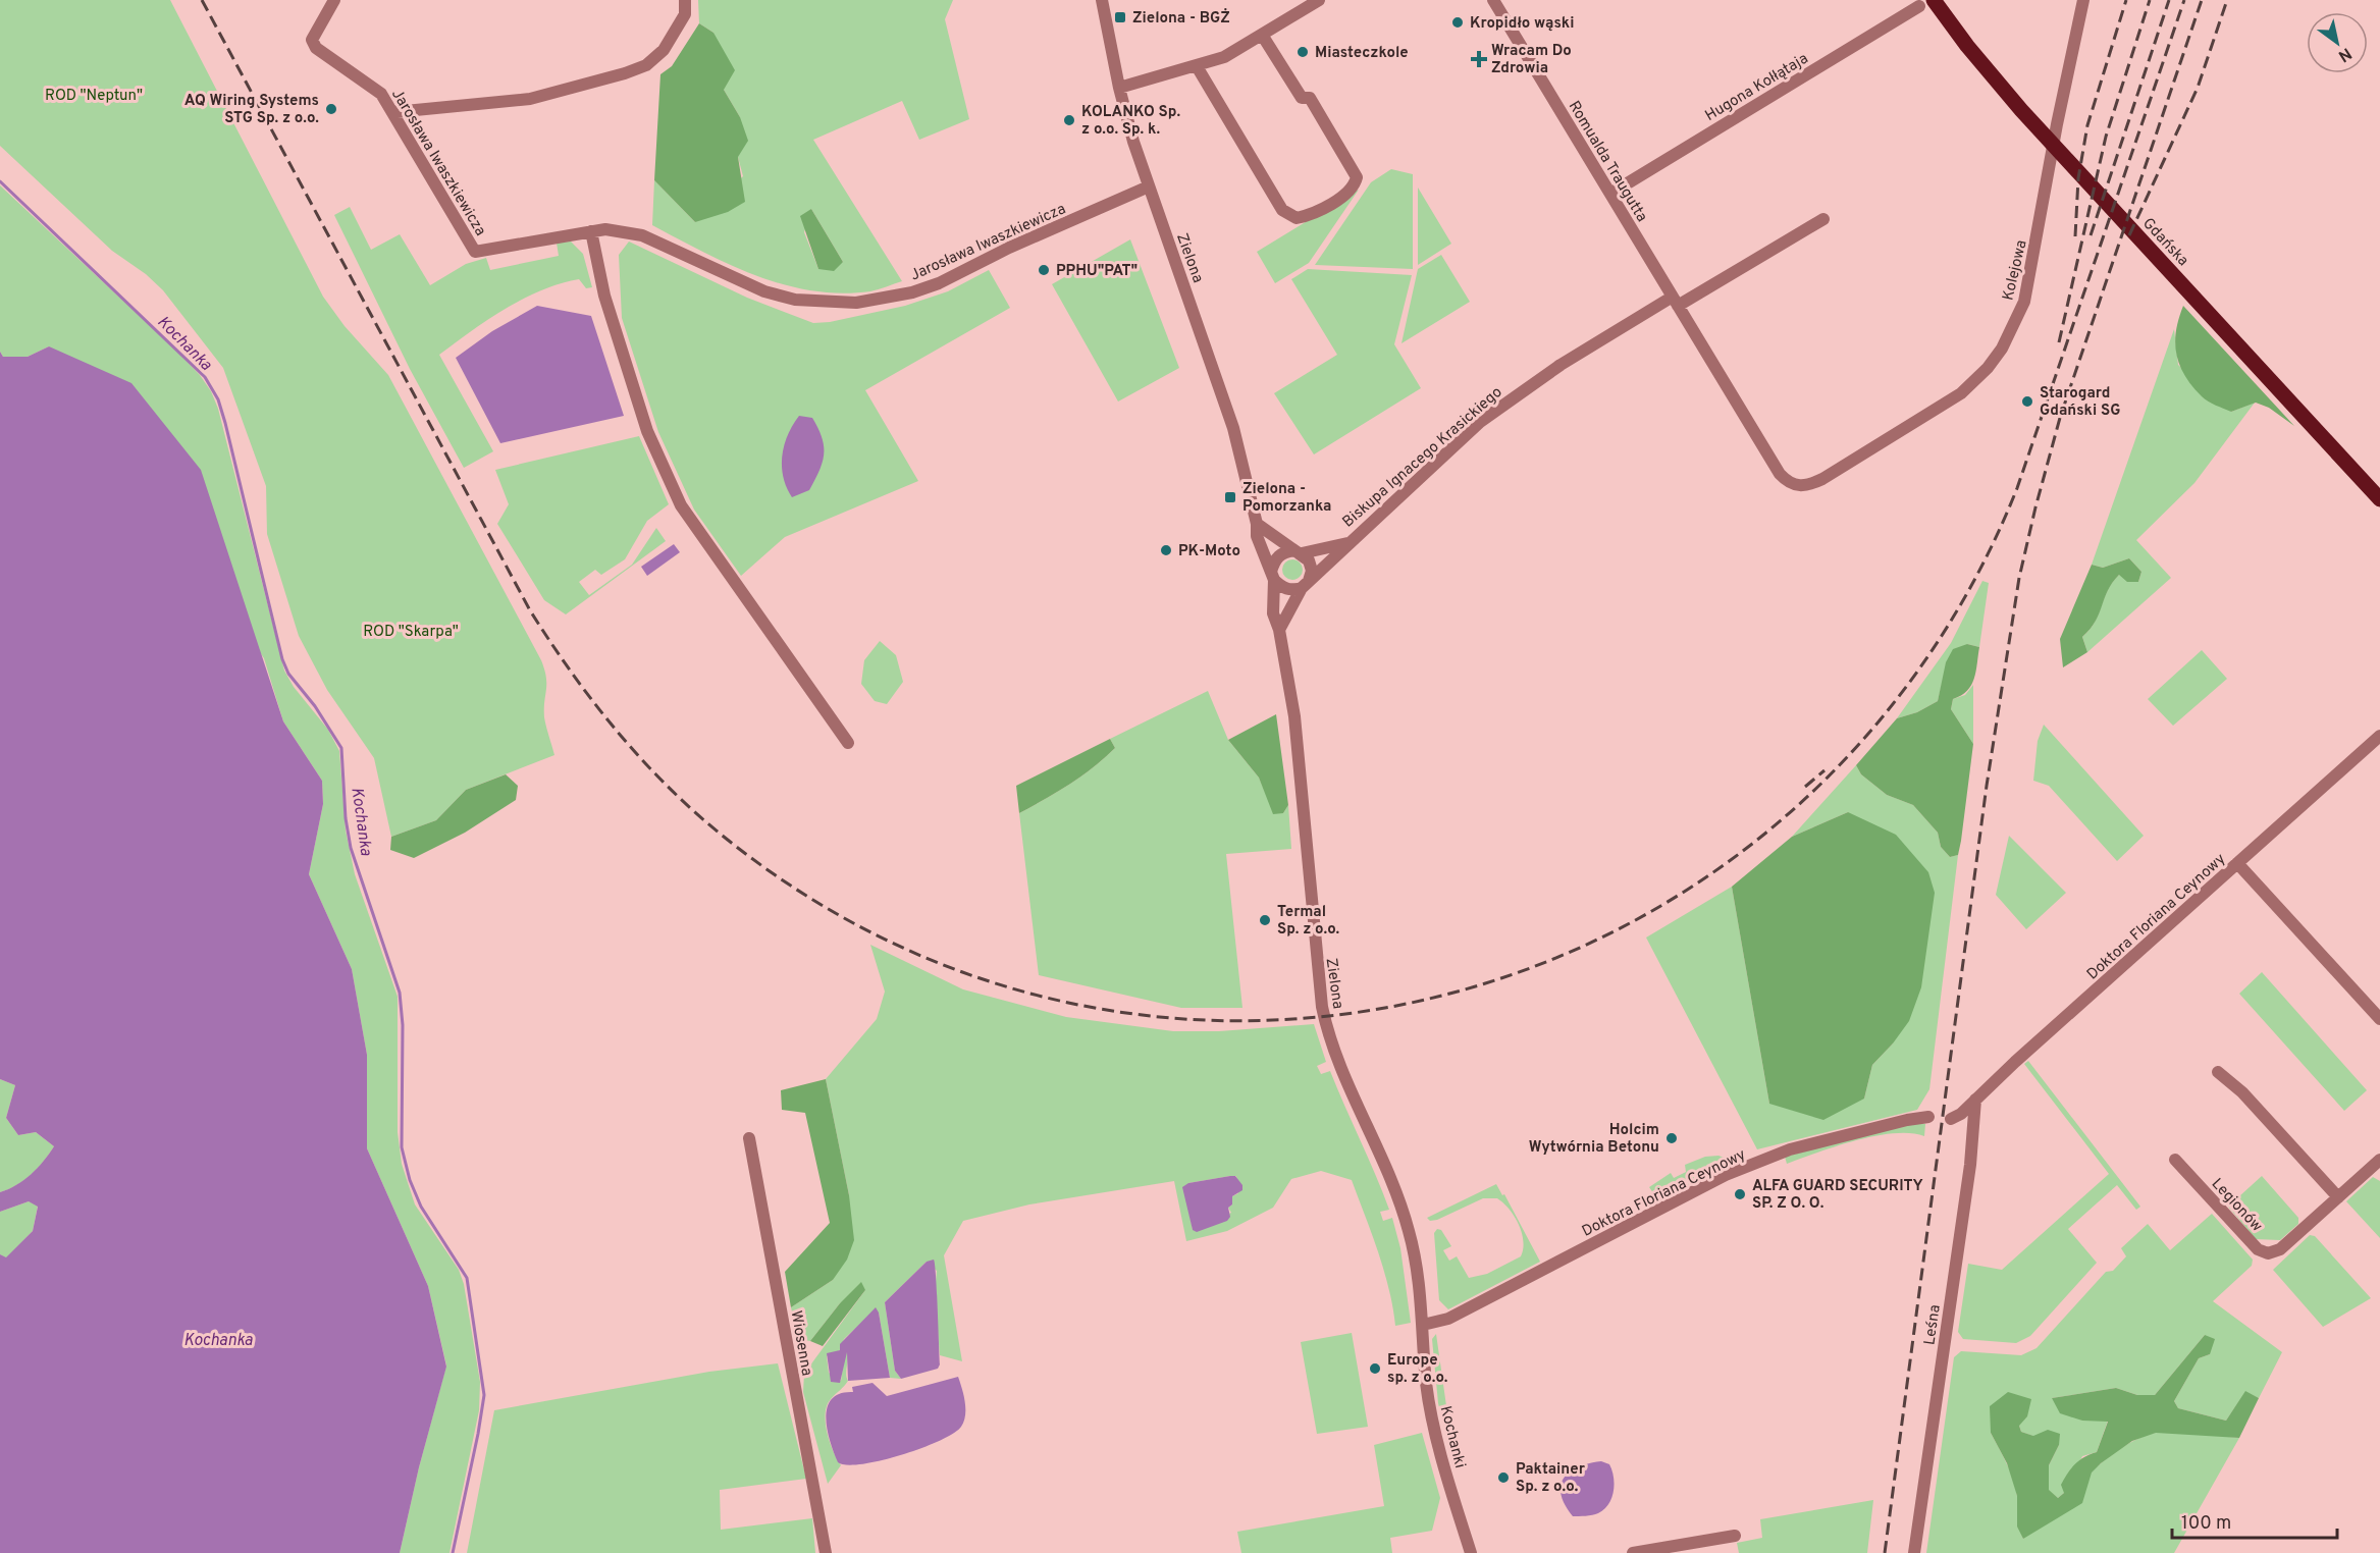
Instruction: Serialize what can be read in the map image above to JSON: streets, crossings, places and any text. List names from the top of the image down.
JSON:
{
  "streets": {
    "main road": ["Gdańska"],
    "street": [
      "Hugona Kołłątaja",
      "Romualda Traugutta",
      "Jarosława Iwaszkiewicza",
      "Zielona",
      "Kolejowa",
      "Biskupa Ignacego Krasickiego",
      "Doktora Floriana Ceynowy",
      "Legionów",
      "Leśna",
      "Wiosenna",
      "Kochanki"
    ]
  },
  "crossings": [
    ["Hugona Kołłątaja", "Romualda Traugutta"],
    ["Hugona Kołłątaja", "Gdańska"],
    ["Romualda Traugutta", "Kolejowa"],
    ["Romualda Traugutta", "Biskupa Ignacego Krasickiego"],
    ["Jarosława Iwaszkiewicza", "Zielona"],
    ["Zielona", "Biskupa Ignacego Krasickiego"],
    ["Zielona", "Doktora Floriana Ceynowy"],
    ["Zielona", "Kochanki"],
    ["Doktora Floriana Ceynowy", "Leśna"],
    ["Doktora Floriana Ceynowy", "Kochanki"]
  ],
  "water": ["Kochanka"],
  "parks": ["ROD \"Neptun\"", "ROD \"Skarpa\""],
  "places": {
    "transit": ["Zielona - BGŻ", "Zielona - Pomorzanka"],
    "other": [
      "Kropidło wąski",
      "Miasteczkole",
      "AQ Wiring Systems STG Sp. z o.o.",
      "KOLANKO Sp. z o.o. Sp. k.",
      "PPHU\"PAT\"",
      "Starogard Gdański SG",
      "PK-Moto",
      "Termal Sp. z o.o.",
      "Holcim Wytwórnia Betonu",
      "ALFA GUARD SECURITY SP. Z O. O.",
      "Europe sp. z o.o.",
      "Paktainer Sp. z o.o."
    ],
    "health": ["Wracam Do Zdrowia"]
  },
  "scale_bar": "100 m",
  "north": "bottom right"
}
